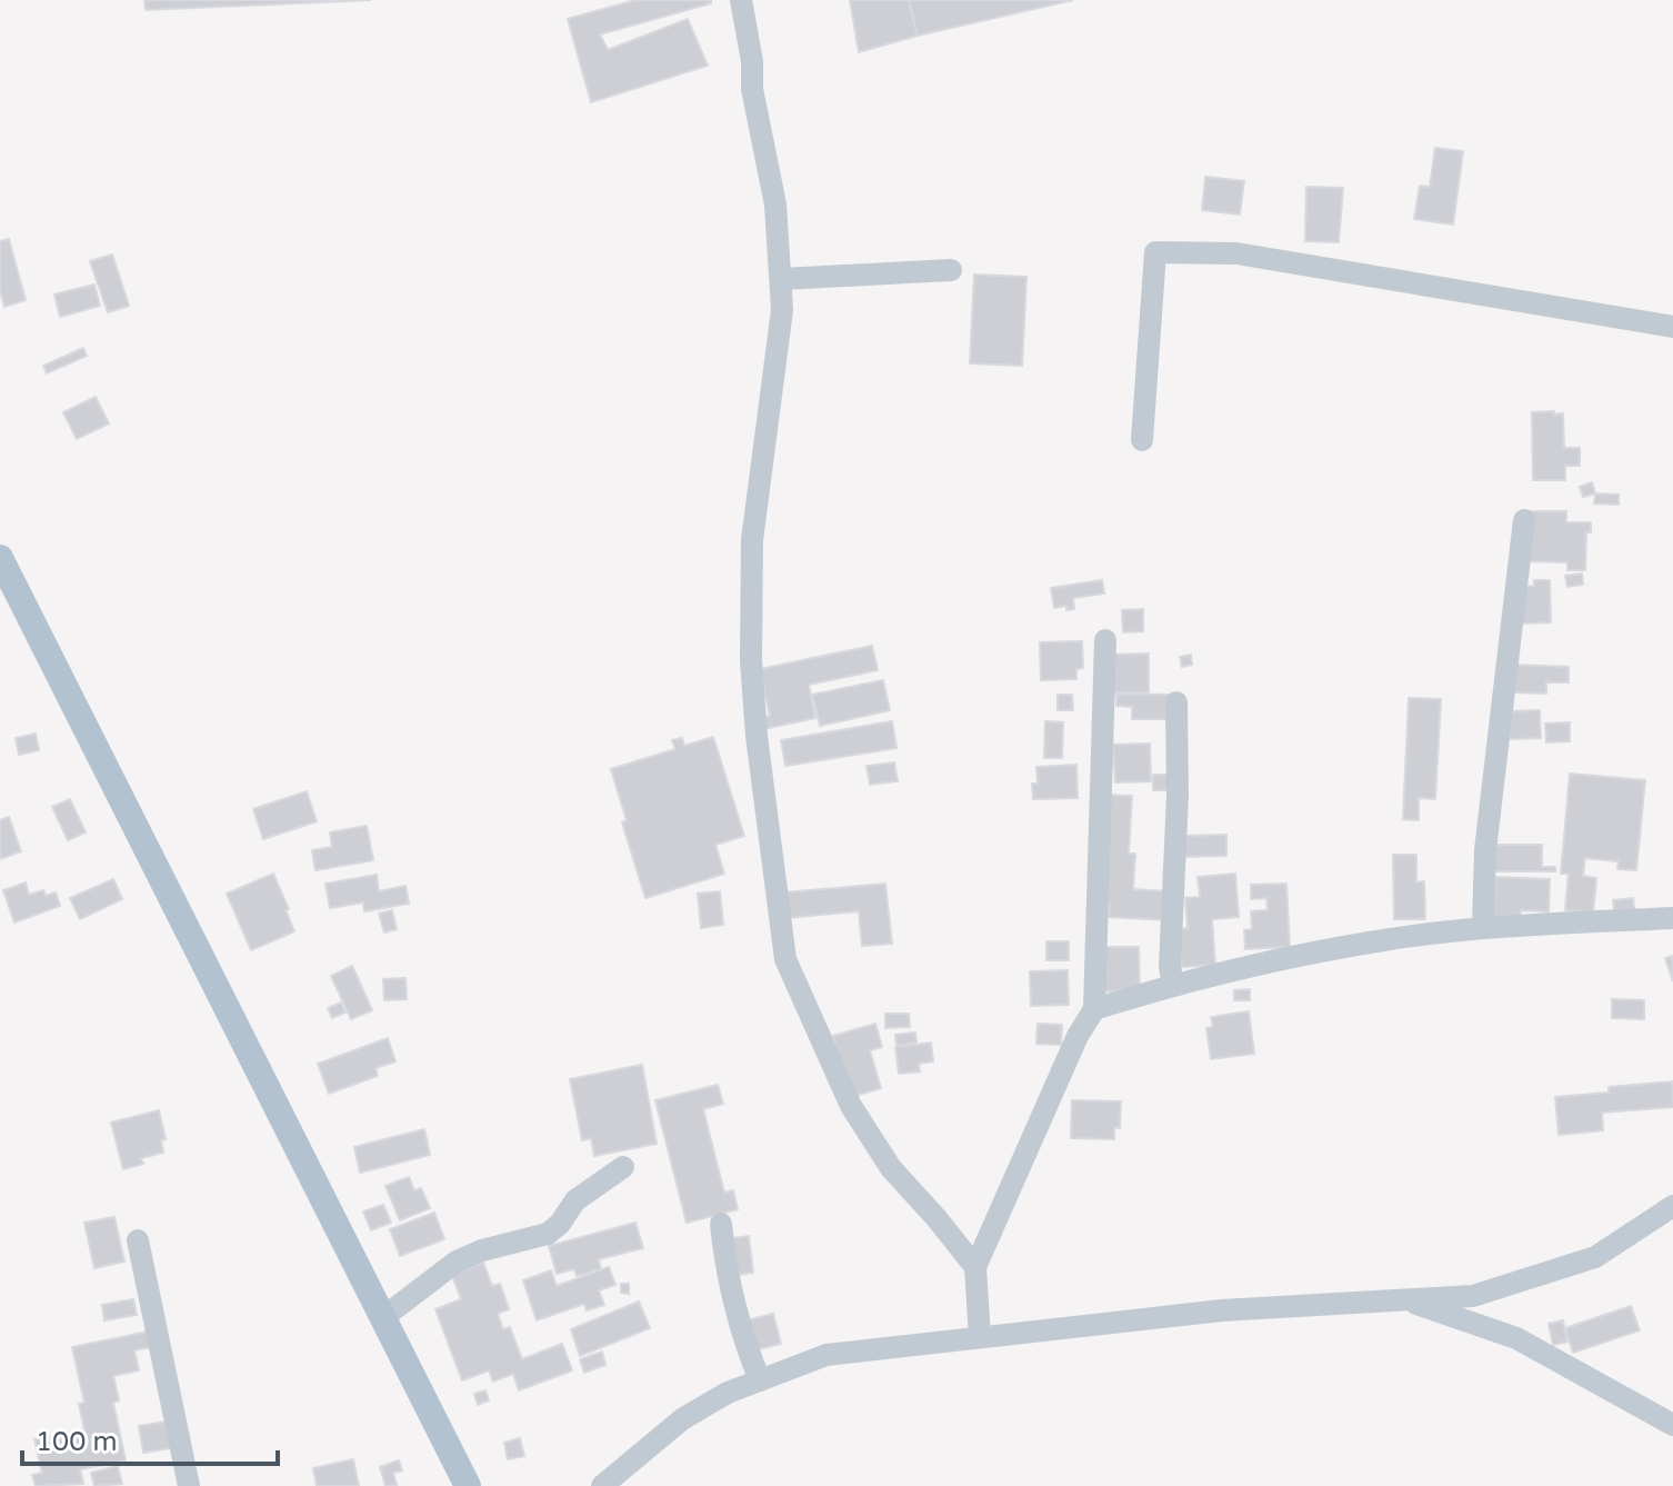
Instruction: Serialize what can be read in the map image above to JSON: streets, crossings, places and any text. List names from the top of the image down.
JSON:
{
  "scale_bar": "100 m"
}
